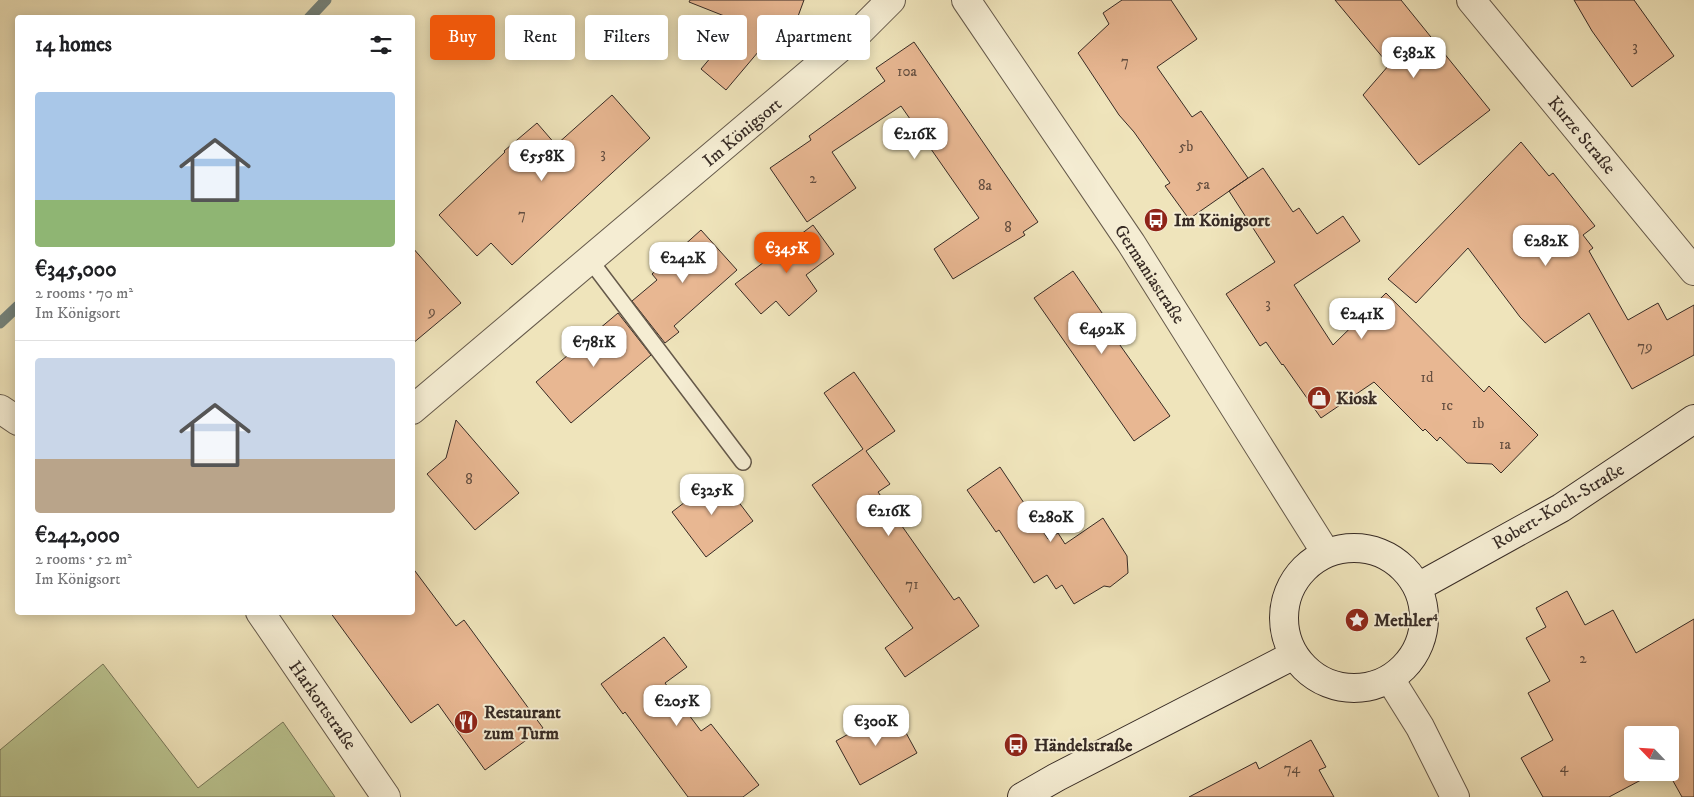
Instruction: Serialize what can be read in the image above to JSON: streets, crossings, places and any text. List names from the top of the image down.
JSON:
{
  "streets": {
    "street": [
      "Im Königsort",
      "Kurze Straße",
      "Germaniastraße",
      "Robert-Koch-Straße",
      "Harkortstraße"
    ]
  },
  "crossings": [
    ["Germaniastraße", "Robert-Koch-Straße"]
  ],
  "places": {
    "bus stop": ["Im Königsort", "Händelstraße"],
    "shop": ["Kiosk"],
    "place": ["Methler⁴"],
    "restaurant": ["Restaurant zum Turm"]
  },
  "house_numbers": [
    "3",
    "7",
    "10a",
    "5b",
    "3",
    "2",
    "5a",
    "8a",
    "7",
    "8",
    "3",
    "9",
    "79",
    "1d",
    "1c",
    "1b",
    "1a",
    "8",
    "71",
    "2",
    "4",
    "74"
  ],
  "north": "top left",
  "page": {
    "chip": [
      "Buy",
      "Rent",
      "Filters",
      "New",
      "Apartment"
    ],
    "heading": "14 homes",
    "price": [
      "€382K",
      "€216K",
      "€558K",
      "€282K",
      "€345K",
      "€242K",
      "€241K",
      "€492K",
      "€781K",
      "€325K",
      "€216K",
      "€280K",
      "€205K",
      "€300K"
    ],
    "list": [
      {
        "name": "€345,000",
        "note": "2 rooms · 70 m² · Im Königsort"
      },
      {
        "name": "€242,000",
        "note": "2 rooms · 52 m² · Im Königsort"
      }
    ]
  }
}
